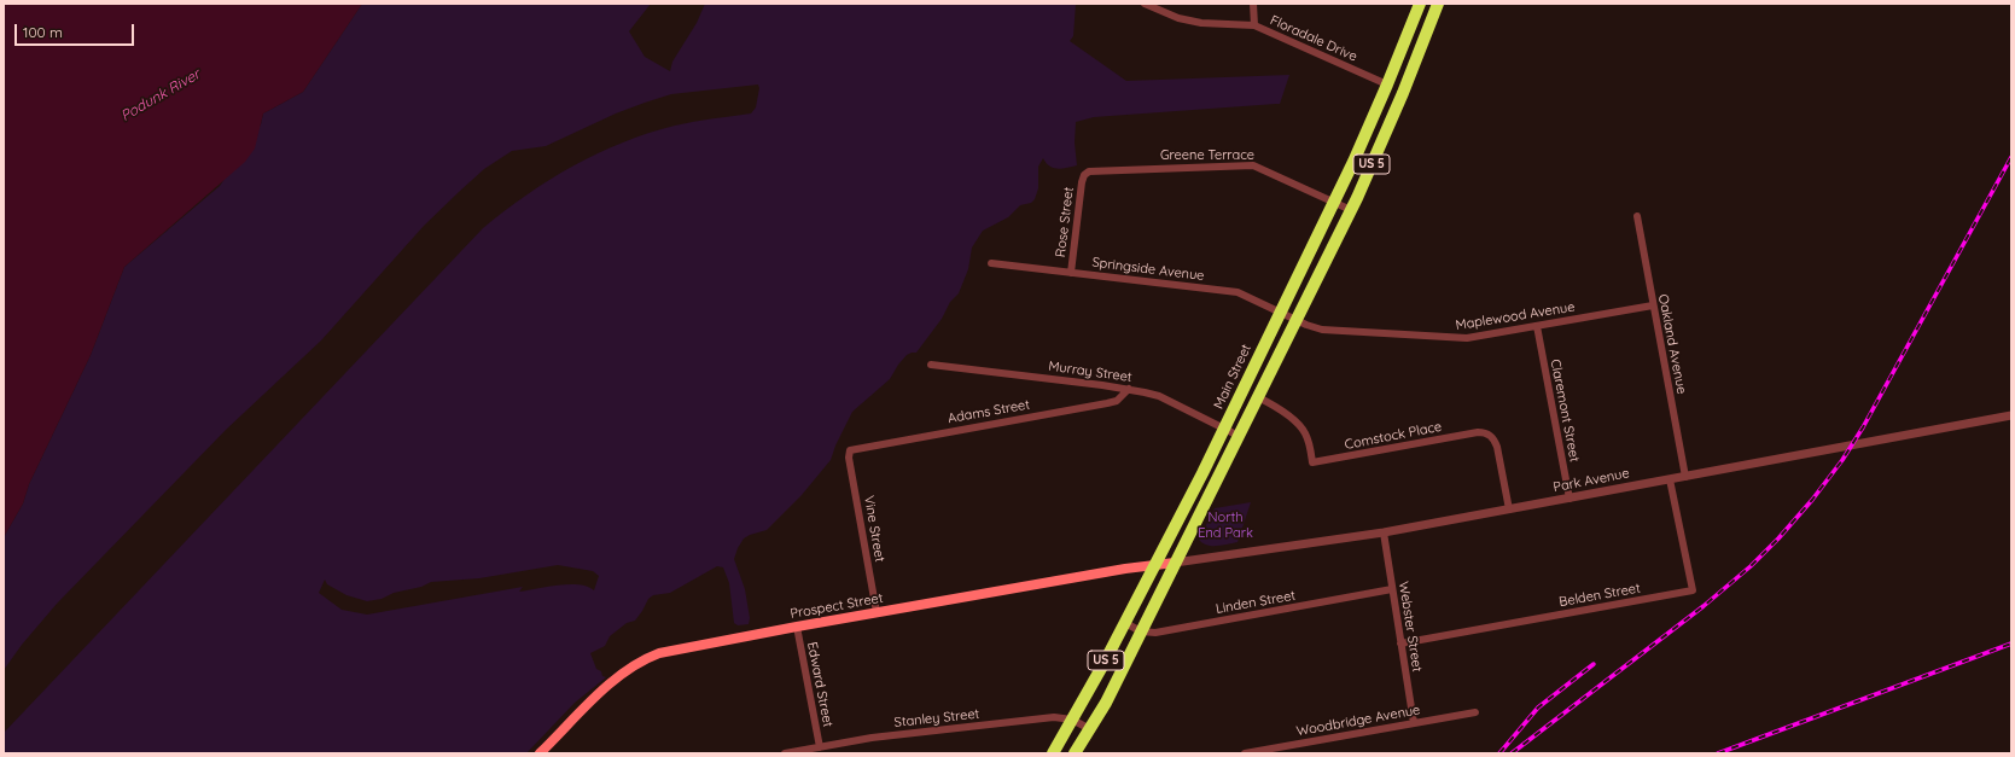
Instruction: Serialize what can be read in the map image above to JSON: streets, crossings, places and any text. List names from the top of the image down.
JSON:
{
  "streets": {
    "highway": ["US 5", "Main Street"],
    "main road": ["Prospect Street"],
    "street": [
      "Floradale Drive",
      "Greene Terrace",
      "Rose Street",
      "Springside Avenue",
      "Maplewood Avenue",
      "Oakland Avenue",
      "Murray Street",
      "Claremont Street",
      "Adams Street",
      "Comstock Place",
      "Park Avenue",
      "Vine Street",
      "Belden Street",
      "Linden Street",
      "Webster Street",
      "Edward Street",
      "Stanley Street",
      "Woodbridge Avenue"
    ]
  },
  "crossings": [
    ["Floradale Drive", "Main Street"],
    ["Greene Terrace", "US 5"],
    ["Greene Terrace", "Rose Street"],
    ["Greene Terrace", "Main Street"],
    ["US 5", "Springside Avenue"],
    ["US 5", "Maplewood Avenue"],
    ["US 5", "Murray Street"],
    ["US 5", "Comstock Place"],
    ["US 5", "Park Avenue"],
    ["US 5", "Linden Street"],
    ["US 5", "Prospect Street"],
    ["US 5", "Stanley Street"],
    ["Rose Street", "Springside Avenue"],
    ["Springside Avenue", "Maplewood Avenue"],
    ["Springside Avenue", "Main Street"],
    ["Maplewood Avenue", "Oakland Avenue"],
    ["Maplewood Avenue", "Claremont Street"],
    ["Oakland Avenue", "Park Avenue"],
    ["Murray Street", "Main Street"],
    ["Murray Street", "Adams Street"],
    ["Main Street", "Linden Street"],
    ["Main Street", "Prospect Street"],
    ["Main Street", "Stanley Street"],
    ["Claremont Street", "Park Avenue"],
    ["Adams Street", "Vine Street"],
    ["Comstock Place", "Park Avenue"],
    ["Park Avenue", "Belden Street"],
    ["Park Avenue", "Prospect Street"],
    ["Park Avenue", "Webster Street"],
    ["Vine Street", "Prospect Street"],
    ["Belden Street", "Webster Street"],
    ["Linden Street", "Webster Street"],
    ["Prospect Street", "Edward Street"],
    ["Webster Street", "Woodbridge Avenue"],
    ["Edward Street", "Stanley Street"]
  ],
  "water": ["Podunk River"],
  "parks": ["North End Park"],
  "scale_bar": "100 m"
}
